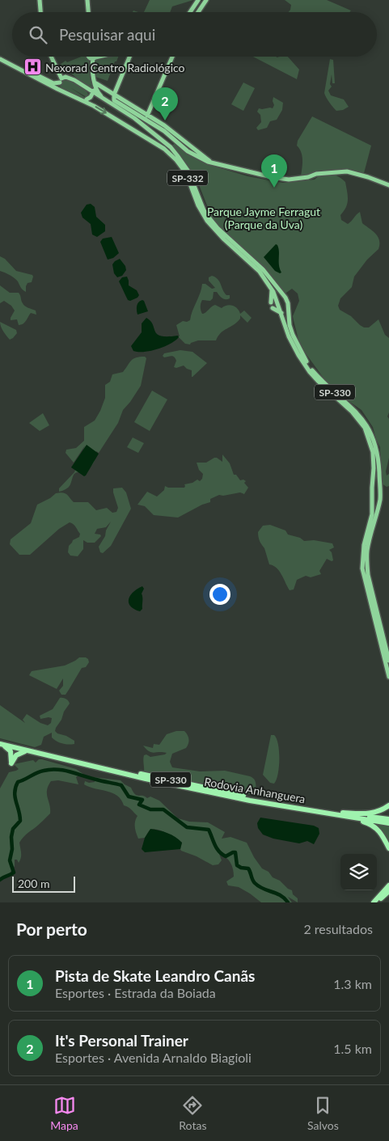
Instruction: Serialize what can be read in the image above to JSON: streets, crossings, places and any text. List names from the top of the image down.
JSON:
{
  "streets": {
    "highway": ["SP-330", "Rodovia Anhanguera"],
    "main road": ["SP-332"]
  },
  "parks": ["Parque Jayme Ferragut (Parque da Uva)"],
  "places": {
    "hospital": ["Nexorad Centro Radiológico"]
  },
  "scale_bar": "200 m",
  "page": {
    "search": "Pesquisar aqui",
    "pins": ["2", "1"],
    "scale": "200 m",
    "heading": ["Por perto", "2 resultados"],
    "list": [
      {
        "mark": "1",
        "name": "Pista de Skate Leandro Canãs",
        "note": "Esportes · Estrada da Boiada",
        "value": "1.3 km"
      },
      {
        "mark": "2",
        "name": "It's Personal Trainer",
        "note": "Esportes · Avenida Arnaldo Biagioli",
        "value": "1.5 km"
      }
    ],
    "nav": ["Mapa", "Rotas", "Salvos"]
  }
}
